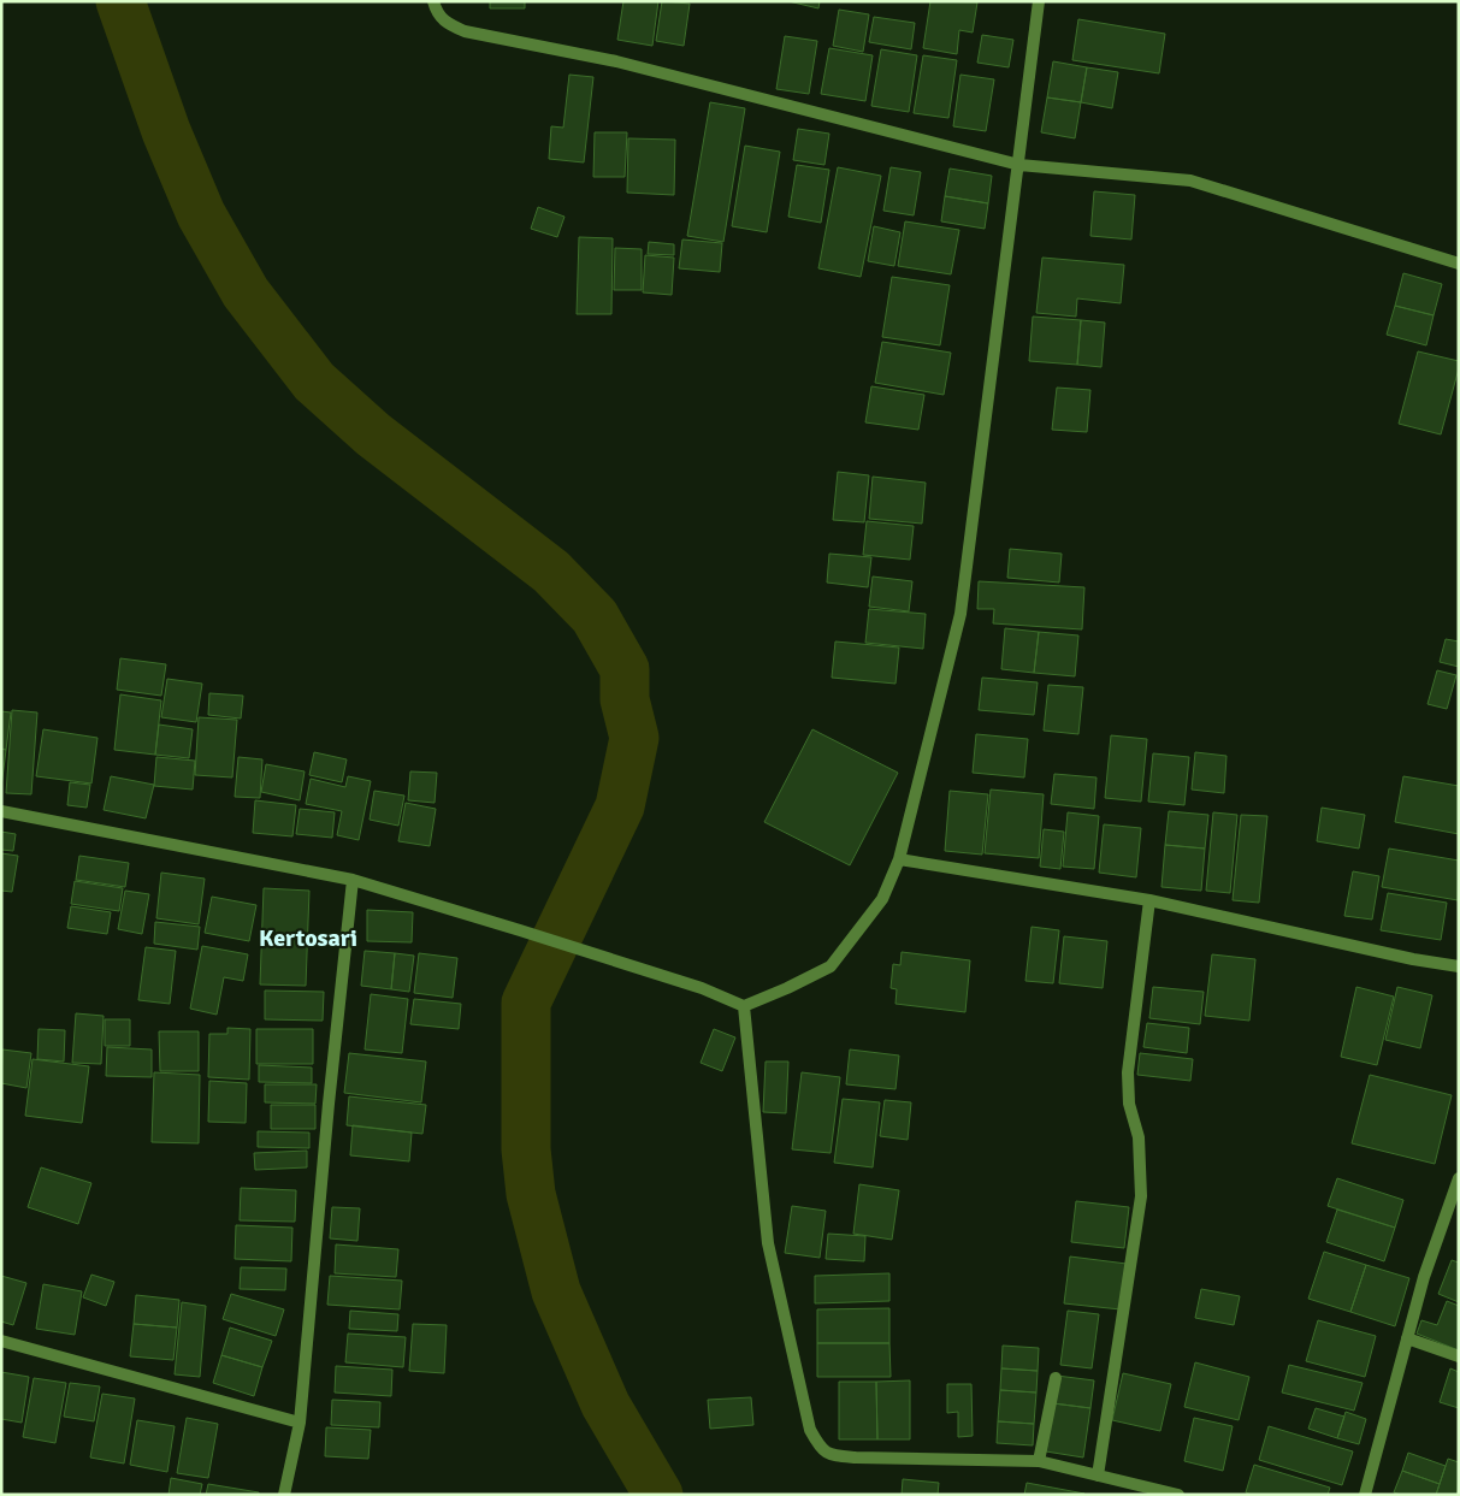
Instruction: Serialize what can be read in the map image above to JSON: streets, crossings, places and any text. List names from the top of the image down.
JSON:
{
  "districts": ["Kertosari"]
}
